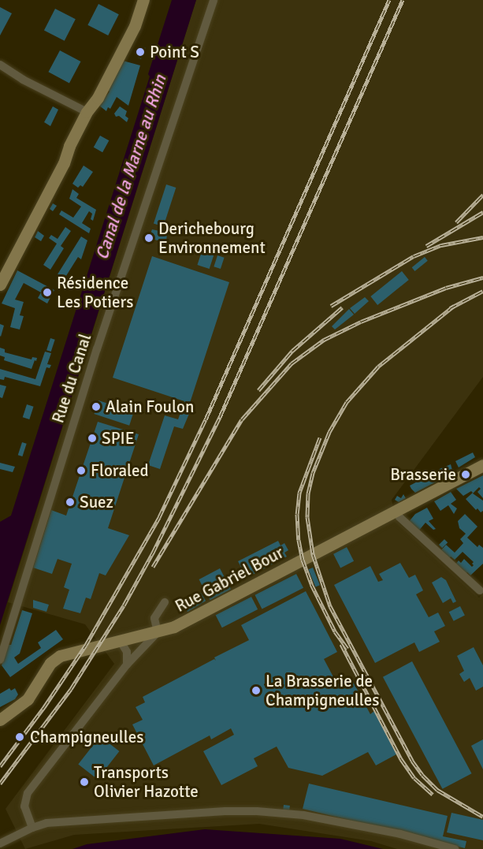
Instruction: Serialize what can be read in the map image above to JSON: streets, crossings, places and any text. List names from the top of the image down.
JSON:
{
  "streets": {
    "main road": ["Rue Gabriel Bour"],
    "street": ["Rue du Canal"]
  },
  "water": ["Canal de la Marne au Rhin"],
  "places": [
    "Point S",
    "Derichebourg Environnement",
    "Résidence Les Potiers",
    "Alain Foulon",
    "SPIE",
    "Floraled",
    "Brasserie",
    "Suez",
    "La Brasserie de Champigneulles",
    "Champigneulles",
    "Transports Olivier Hazotte"
  ]
}
